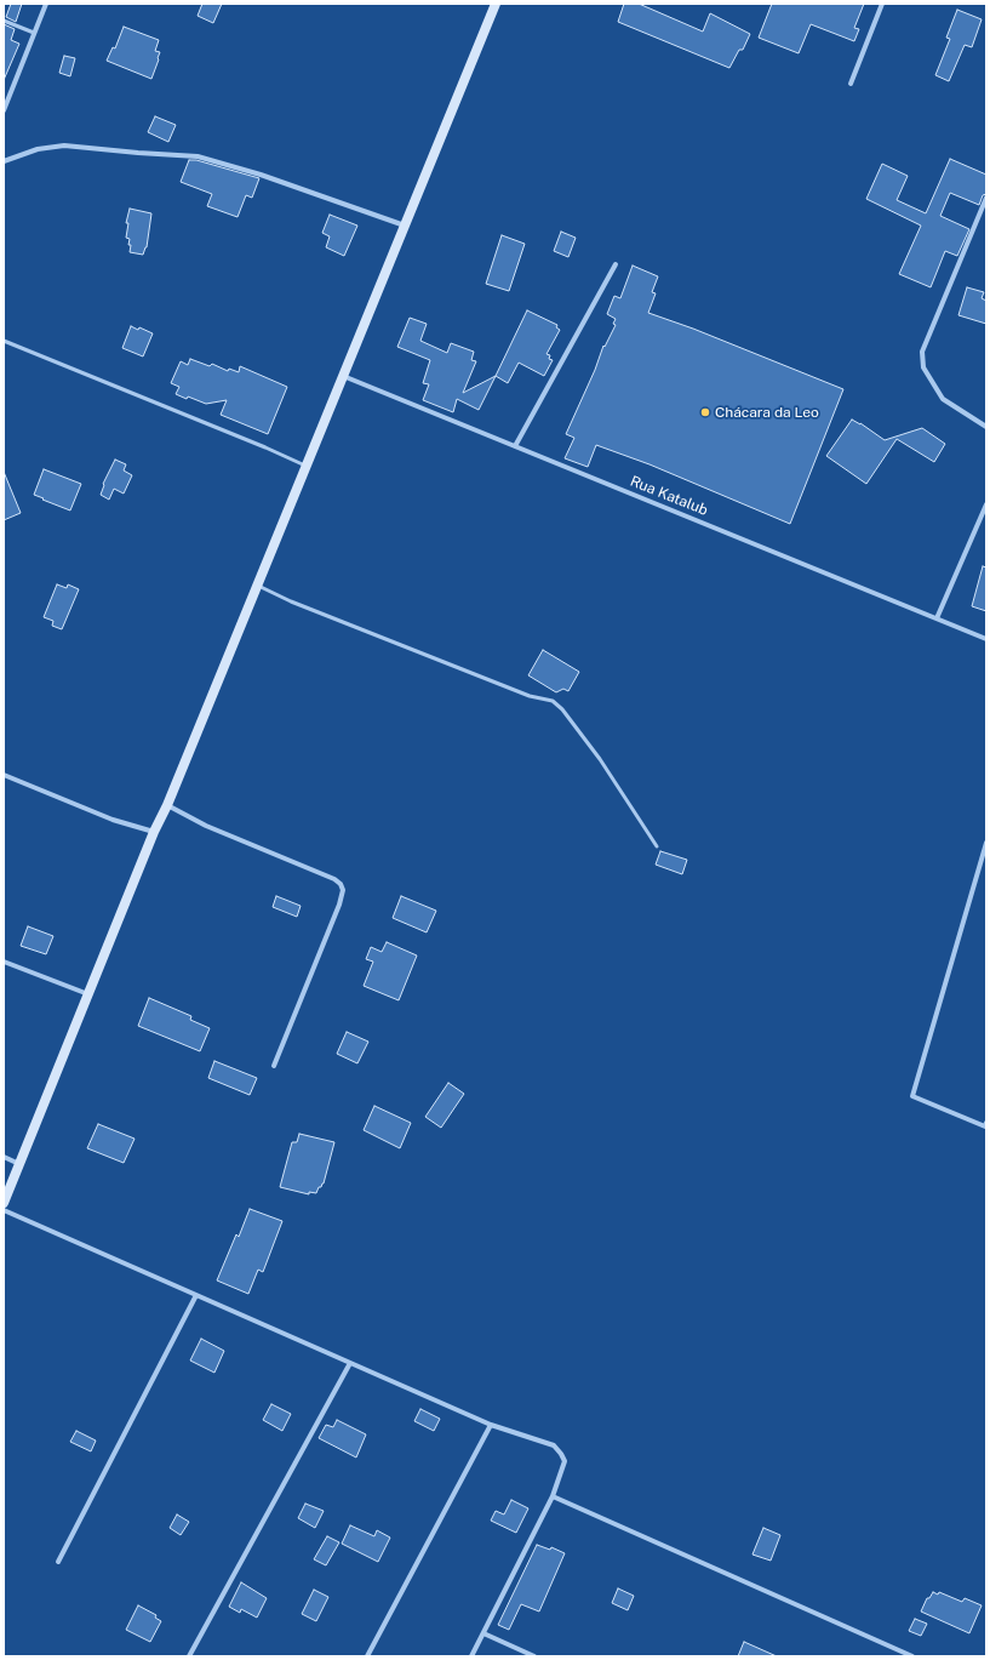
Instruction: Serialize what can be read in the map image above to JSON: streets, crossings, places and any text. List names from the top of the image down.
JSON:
{
  "streets": {
    "street": ["Rua Katalub"]
  },
  "places": ["Chácara da Leo"]
}
